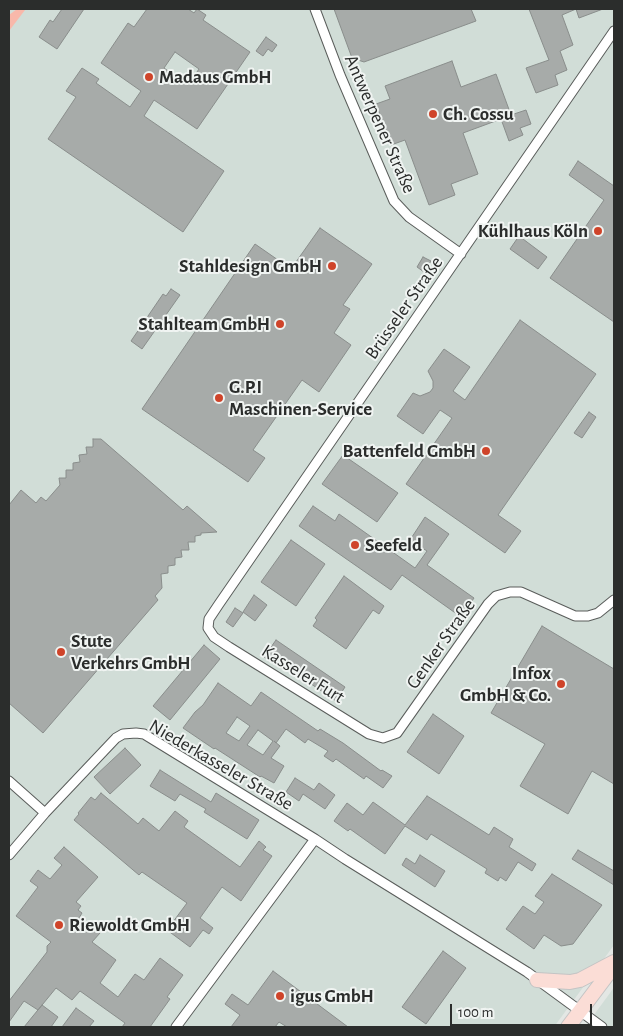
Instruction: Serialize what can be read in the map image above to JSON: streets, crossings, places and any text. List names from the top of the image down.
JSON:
{
  "streets": {
    "street": [
      "Antwerpener Straße",
      "Brüsseler Straße",
      "Genker Straße",
      "Kasseler Furt",
      "Niederkasseler Straße"
    ]
  },
  "crossings": [
    ["Antwerpener Straße", "Brüsseler Straße"],
    ["Brüsseler Straße", "Kasseler Furt"],
    ["Genker Straße", "Kasseler Furt"]
  ],
  "places": [
    "Madaus GmbH",
    "Ch. Cossu",
    "Kühlhaus Köln",
    "Stahldesign GmbH",
    "Stahlteam GmbH",
    "G.P.I Maschinen-Service",
    "Battenfeld GmbH",
    "Seefeld",
    "Stute Verkehrs GmbH",
    "Infox GmbH & Co.",
    "Riewoldt GmbH",
    "igus GmbH"
  ],
  "scale_bar": "100 m"
}
